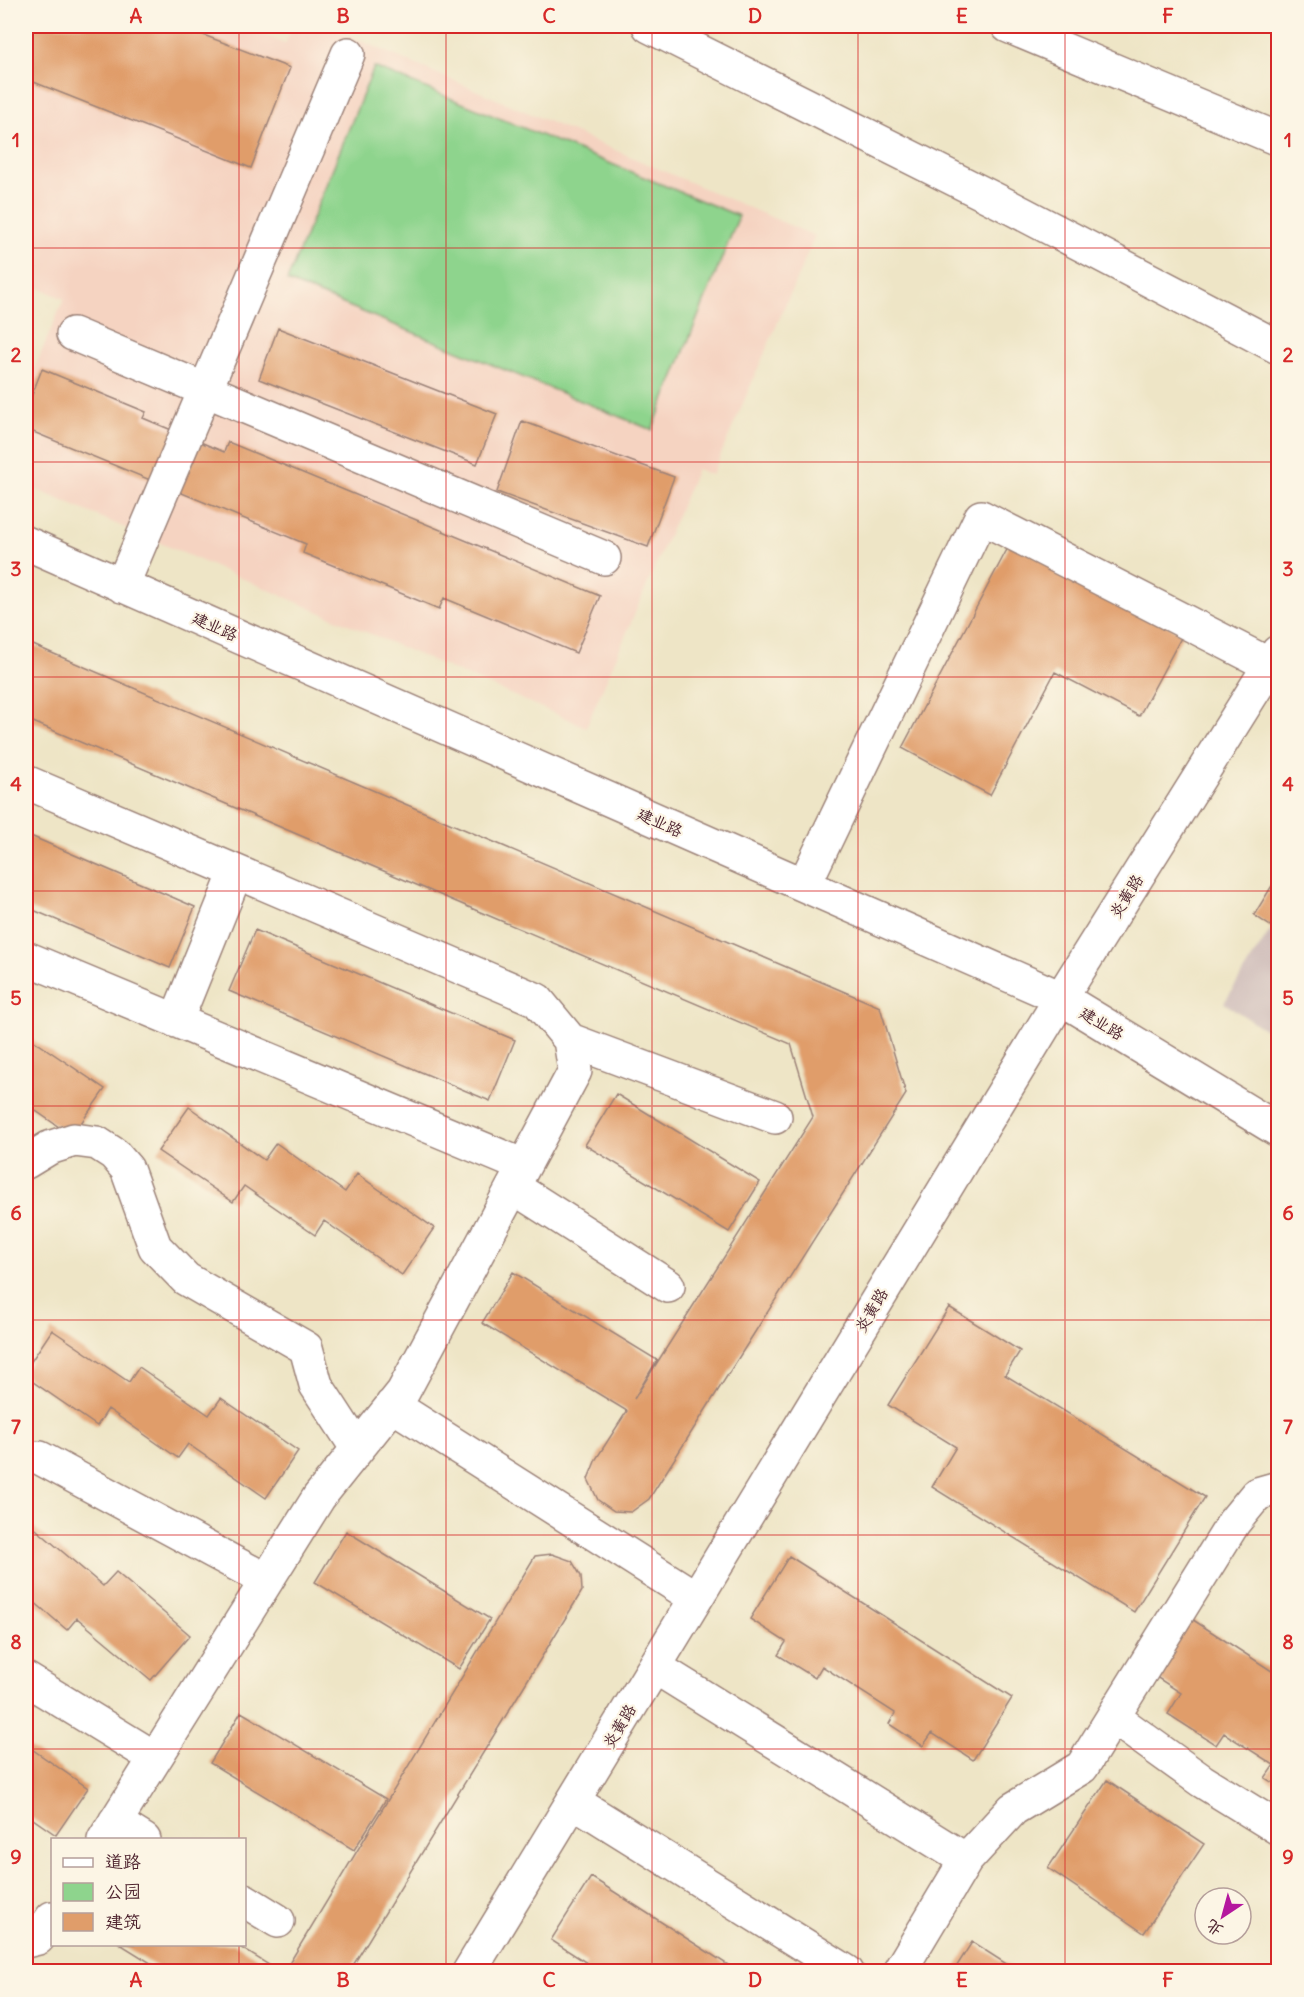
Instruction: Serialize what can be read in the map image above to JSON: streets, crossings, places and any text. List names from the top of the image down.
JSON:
{
  "streets": {
    "street": ["建业路", "炎黄路"]
  },
  "crossings": [
    ["建业路", "炎黄路"]
  ],
  "legend": ["道路", "公园", "建筑"],
  "north": "bottom left",
  "grid": {
    "columns": [
      "A",
      "B",
      "C",
      "D",
      "E",
      "F"
    ],
    "rows": [
      "1",
      "2",
      "3",
      "4",
      "5",
      "6",
      "7",
      "8",
      "9"
    ]
  }
}
